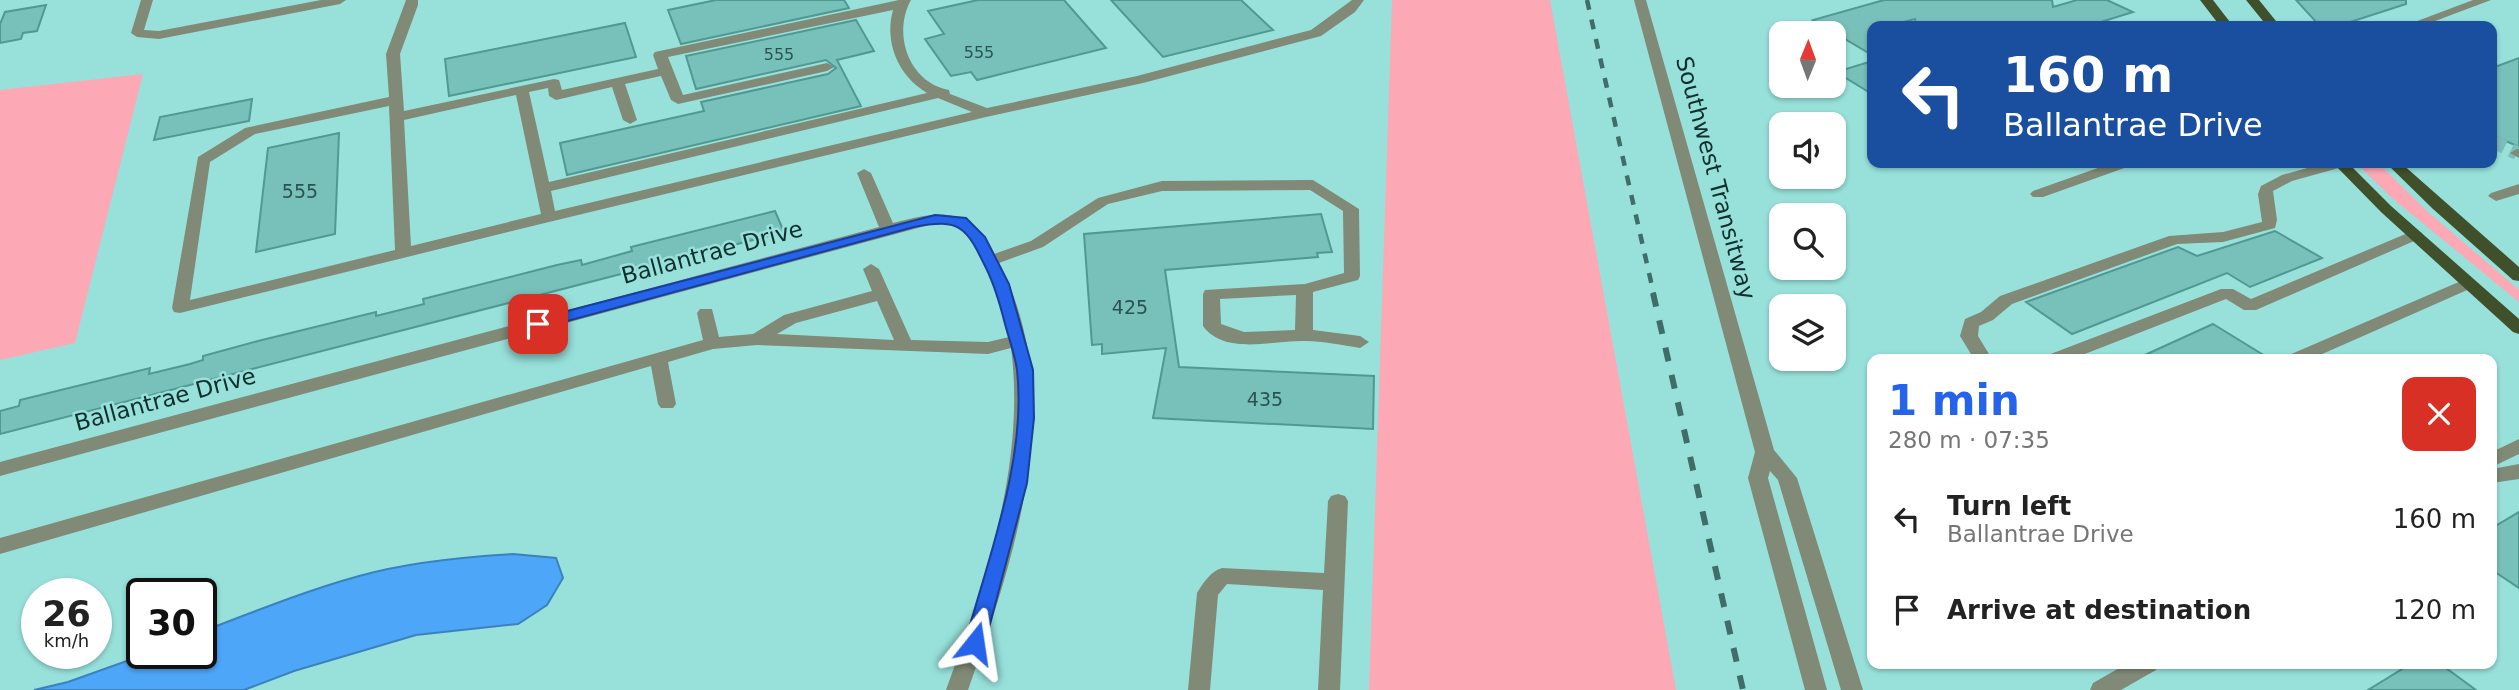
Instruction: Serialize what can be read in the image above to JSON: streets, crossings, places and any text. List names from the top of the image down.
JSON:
{
  "streets": {
    "street": ["Southwest Transitway", "Ballantrae Drive"]
  },
  "house_numbers": [
    "555",
    "555",
    "555",
    "425",
    "435"
  ],
  "north": "top",
  "page": {
    "turn": ["160 m", "Ballantrae Drive"],
    "heading": ["1 min", "280 m · 07:35"],
    "list": [
      {
        "name": "Turn left",
        "note": "Ballantrae Drive",
        "value": "160 m"
      },
      {
        "name": "Arrive at destination",
        "value": "120 m"
      }
    ],
    "speed": "26 km/h",
    "limit": "30"
  }
}
